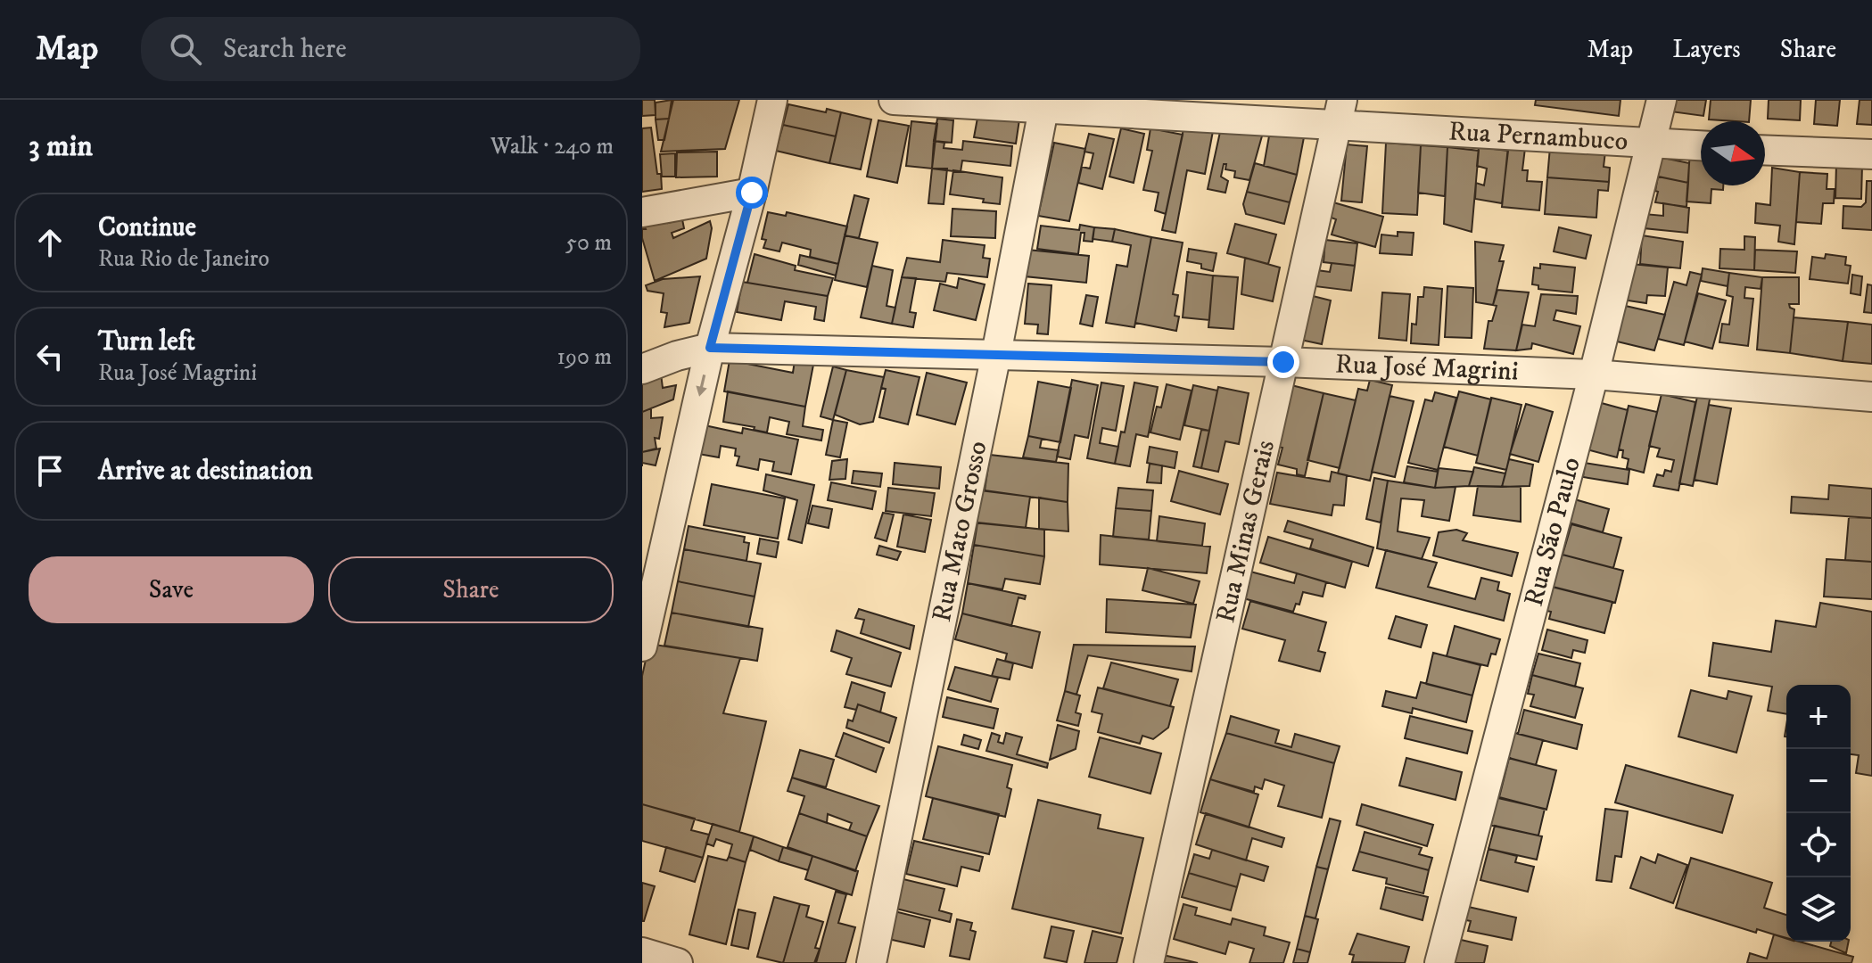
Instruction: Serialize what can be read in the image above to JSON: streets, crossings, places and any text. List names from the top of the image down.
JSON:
{
  "streets": {
    "street": [
      "Rua Pernambuco",
      "Rua José Magrini",
      "Rua Mato Grosso",
      "Rua Minas Gerais",
      "Rua São Paulo"
    ]
  },
  "crossings": [
    ["Rua Pernambuco", "Rua Mato Grosso"],
    ["Rua Pernambuco", "Rua Minas Gerais"],
    ["Rua Pernambuco", "Rua São Paulo"],
    ["Rua José Magrini", "Rua Mato Grosso"],
    ["Rua José Magrini", "Rua Minas Gerais"],
    ["Rua José Magrini", "Rua São Paulo"]
  ],
  "north": "right",
  "page": {
    "header": "Map",
    "search": "Search here",
    "nav": ["Map", "Layers", "Share"],
    "heading": ["3 min", "Walk · 240 m"],
    "list": [
      ["Continue", "Rua Rio de Janeiro", "50 m"],
      ["Turn left", "Rua José Magrini", "190 m"],
      "Arrive at destination"
    ],
    "buttons": ["Save", "Share"],
    "map_buttons": ["+", "−"]
  }
}
